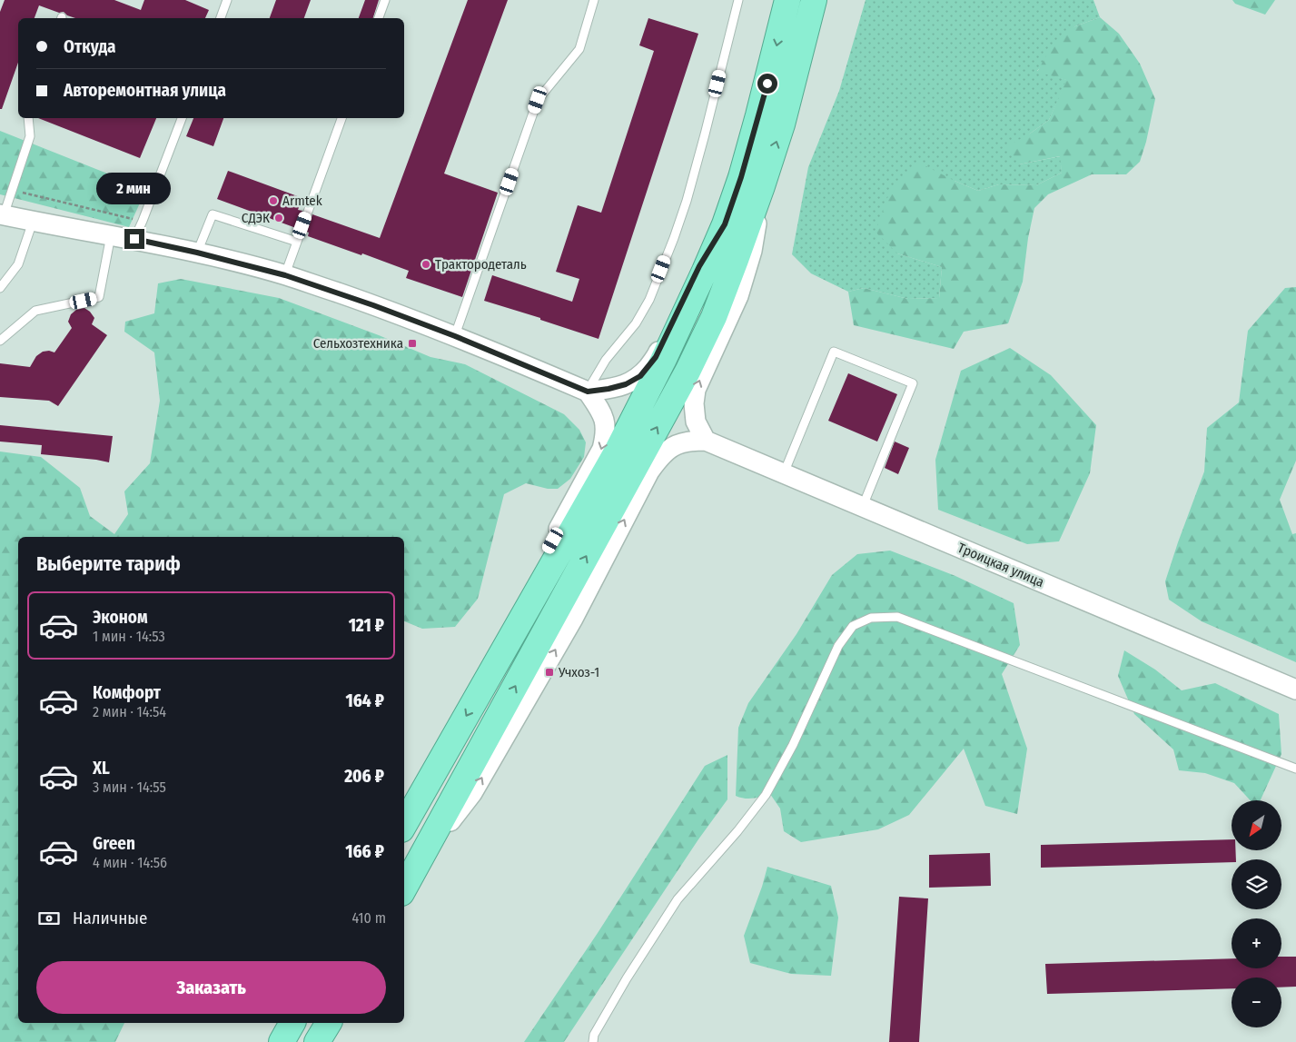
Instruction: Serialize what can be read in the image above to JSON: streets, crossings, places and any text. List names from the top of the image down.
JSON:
{
  "streets": {
    "street": ["Троицкая улица"]
  },
  "places": {
    "other": ["Armtek", "СДЭК", "Трактородеталь"],
    "transit": ["Сельхозтехника", "Учхоз-1"]
  },
  "north": "bottom left",
  "page": {
    "banner": ["Откуда", "Авторемонтная улица"],
    "bubble": "2 мин",
    "heading": "Выберите тариф",
    "list": [
      {
        "name": "Эконом",
        "note": "1 мин · 14:53",
        "value": "121 ₽"
      },
      {
        "name": "Комфорт",
        "note": "2 мин · 14:54",
        "value": "164 ₽"
      },
      {
        "name": "XL",
        "note": "3 мин · 14:55",
        "value": "206 ₽"
      },
      {
        "name": "Green",
        "note": "4 мин · 14:56",
        "value": "166 ₽"
      }
    ],
    "map_buttons": ["+", "−"],
    "pay": ["Наличные", "410 m"],
    "buttons": "Заказать"
  }
}
